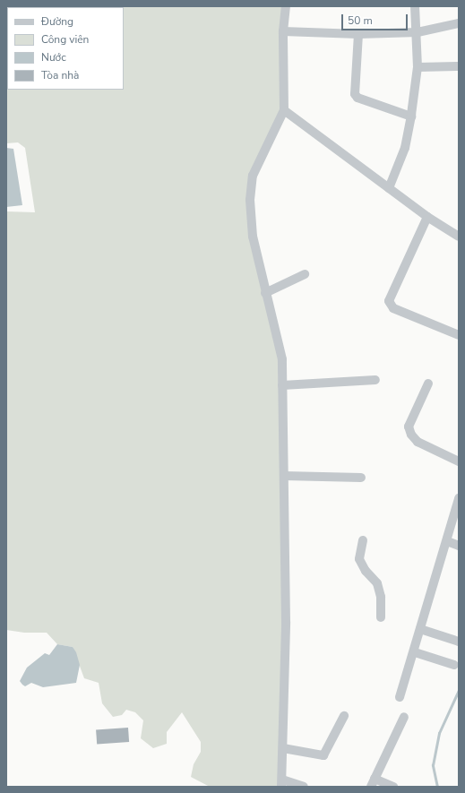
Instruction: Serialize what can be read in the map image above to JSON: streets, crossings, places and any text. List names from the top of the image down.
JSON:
{
  "legend": [
    "Đường",
    "Công viên",
    "Nước",
    "Tòa nhà"
  ],
  "scale_bar": "50 m"
}
